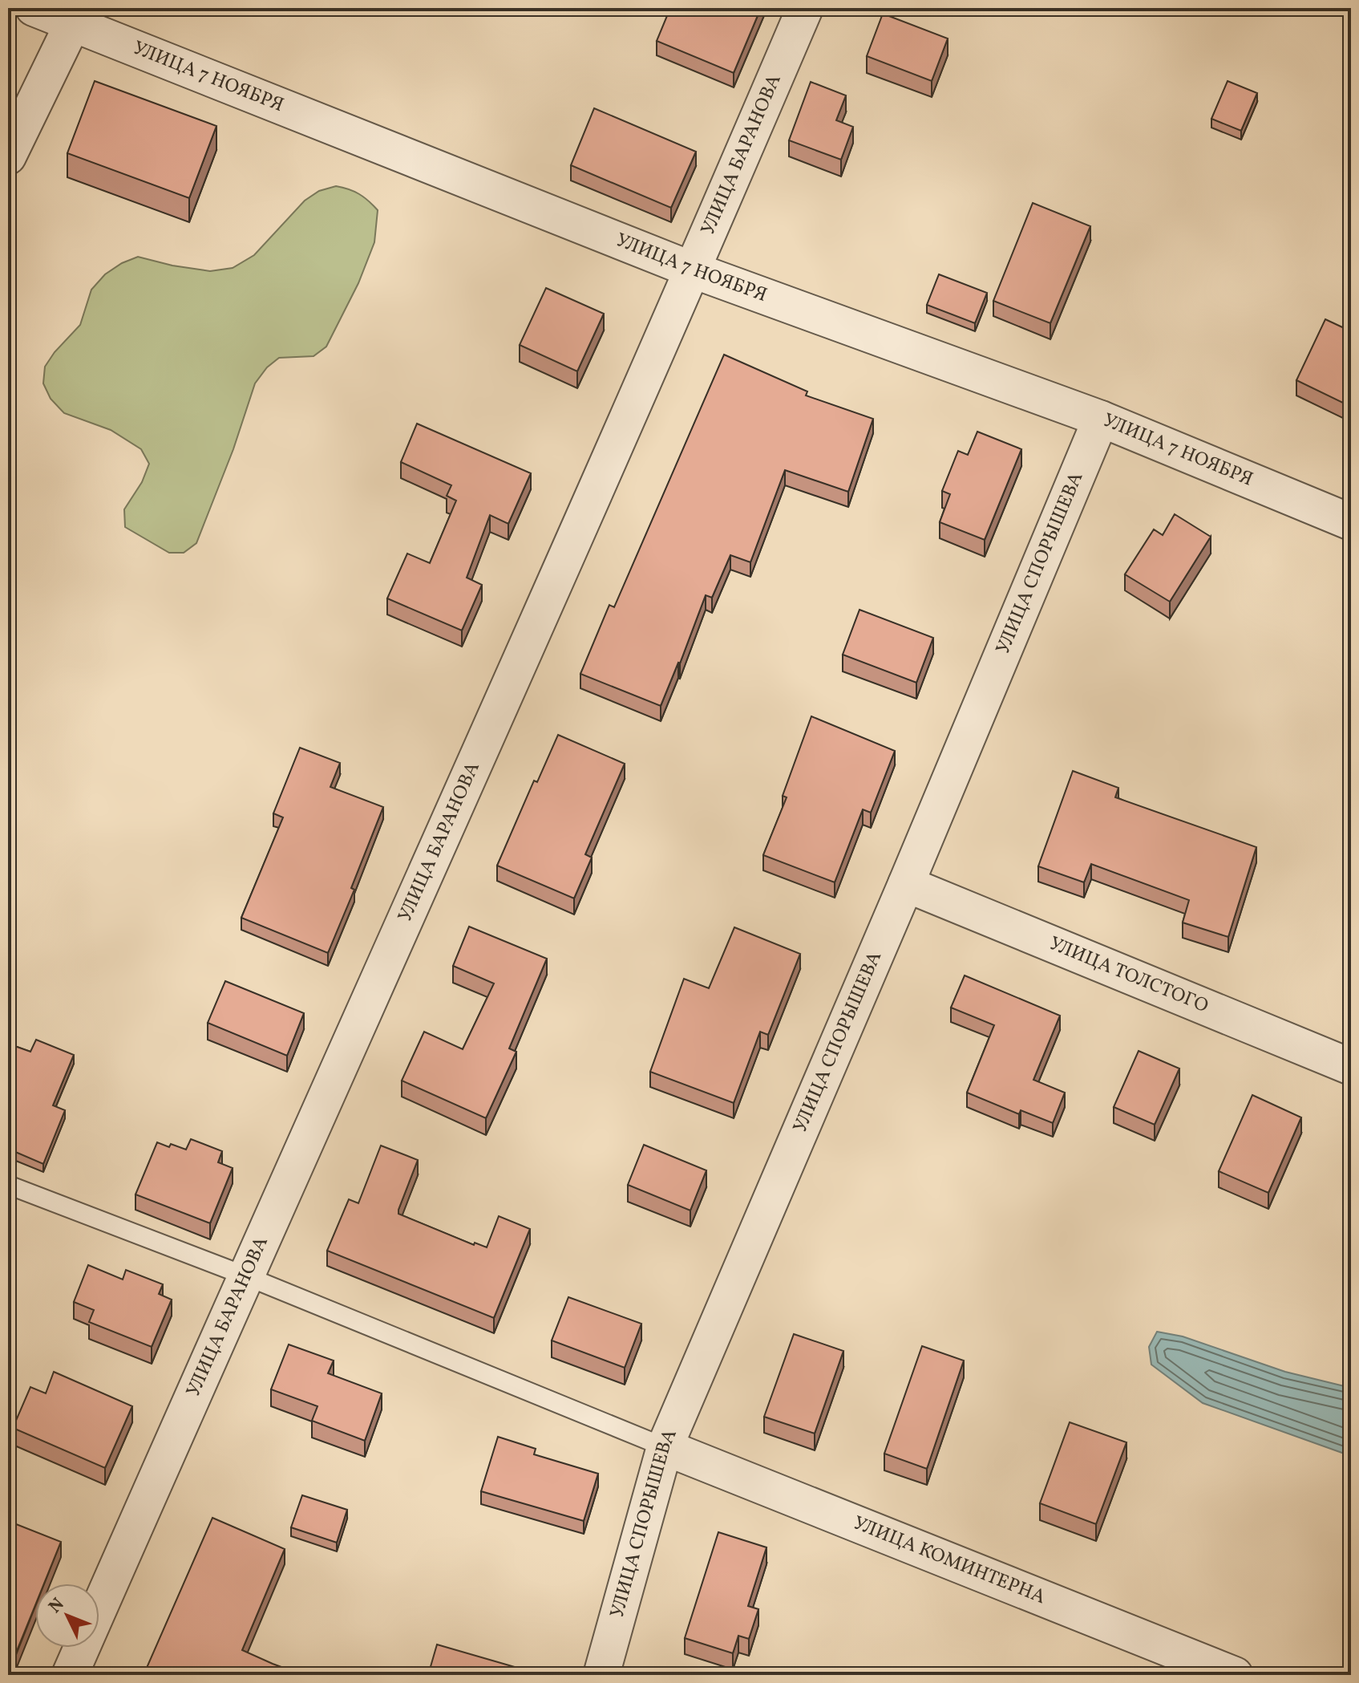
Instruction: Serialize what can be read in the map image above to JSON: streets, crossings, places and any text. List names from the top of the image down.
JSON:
{
  "streets": {
    "street": [
      "УЛИЦА 7 НОЯБРЯ",
      "УЛИЦА БАРАНОВА",
      "УЛИЦА СПОРЫШЕВА",
      "УЛИЦА ТОЛСТОГО",
      "УЛИЦА КОМИНТЕРНА"
    ]
  },
  "crossings": [
    ["УЛИЦА 7 НОЯБРЯ", "УЛИЦА БАРАНОВА"],
    ["УЛИЦА 7 НОЯБРЯ", "УЛИЦА СПОРЫШЕВА"],
    ["УЛИЦА СПОРЫШЕВА", "УЛИЦА ТОЛСТОГО"],
    ["УЛИЦА СПОРЫШЕВА", "УЛИЦА КОМИНТЕРНА"]
  ],
  "north": "top left"
}
